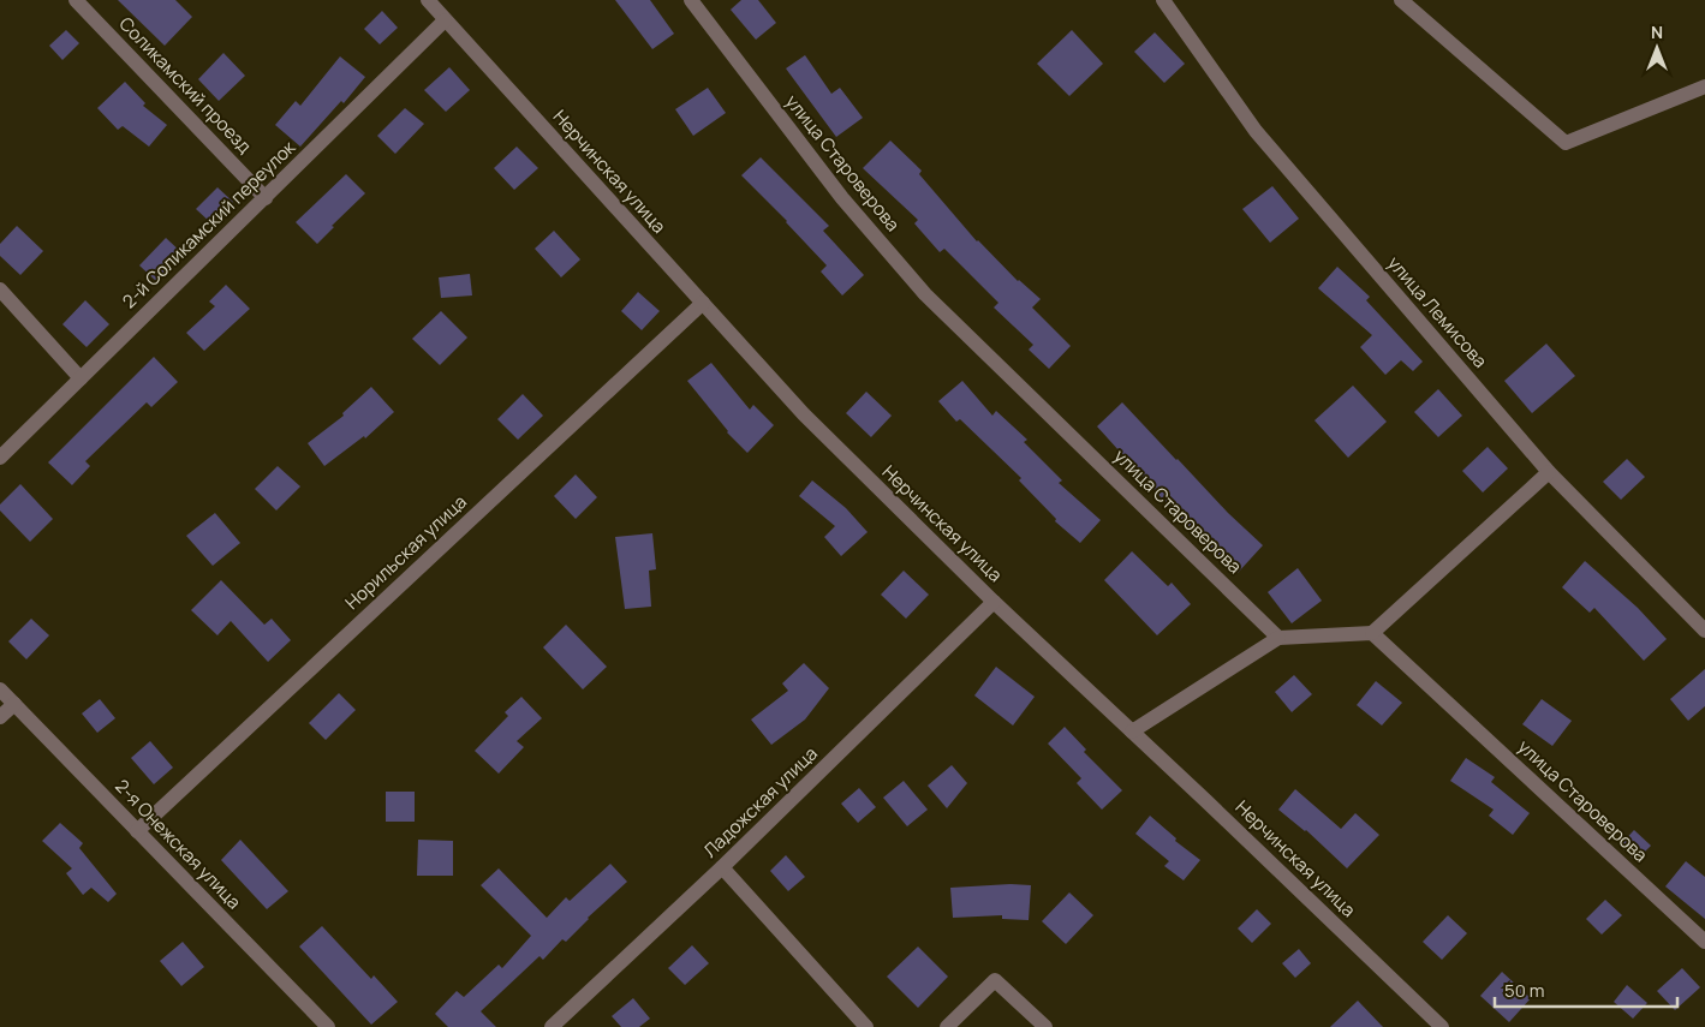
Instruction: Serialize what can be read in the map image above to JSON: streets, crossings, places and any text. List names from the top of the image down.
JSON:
{
  "streets": {
    "street": [
      "Соликамский проезд",
      "улица Староверова",
      "Нерчинская улица",
      "2-й Соликамский переулок",
      "улица Лемисова",
      "Норильская улица",
      "Ладожская улица",
      "2-я Онежская улица"
    ]
  },
  "crossings": [
    ["Соликамский проезд", "2-й Соликамский переулок"],
    ["Нерчинская улица", "2-й Соликамский переулок"],
    ["Нерчинская улица", "Норильская улица"],
    ["Нерчинская улица", "Ладожская улица"],
    ["Норильская улица", "2-я Онежская улица"]
  ],
  "scale_bar": "50 m",
  "north": "top"
}
